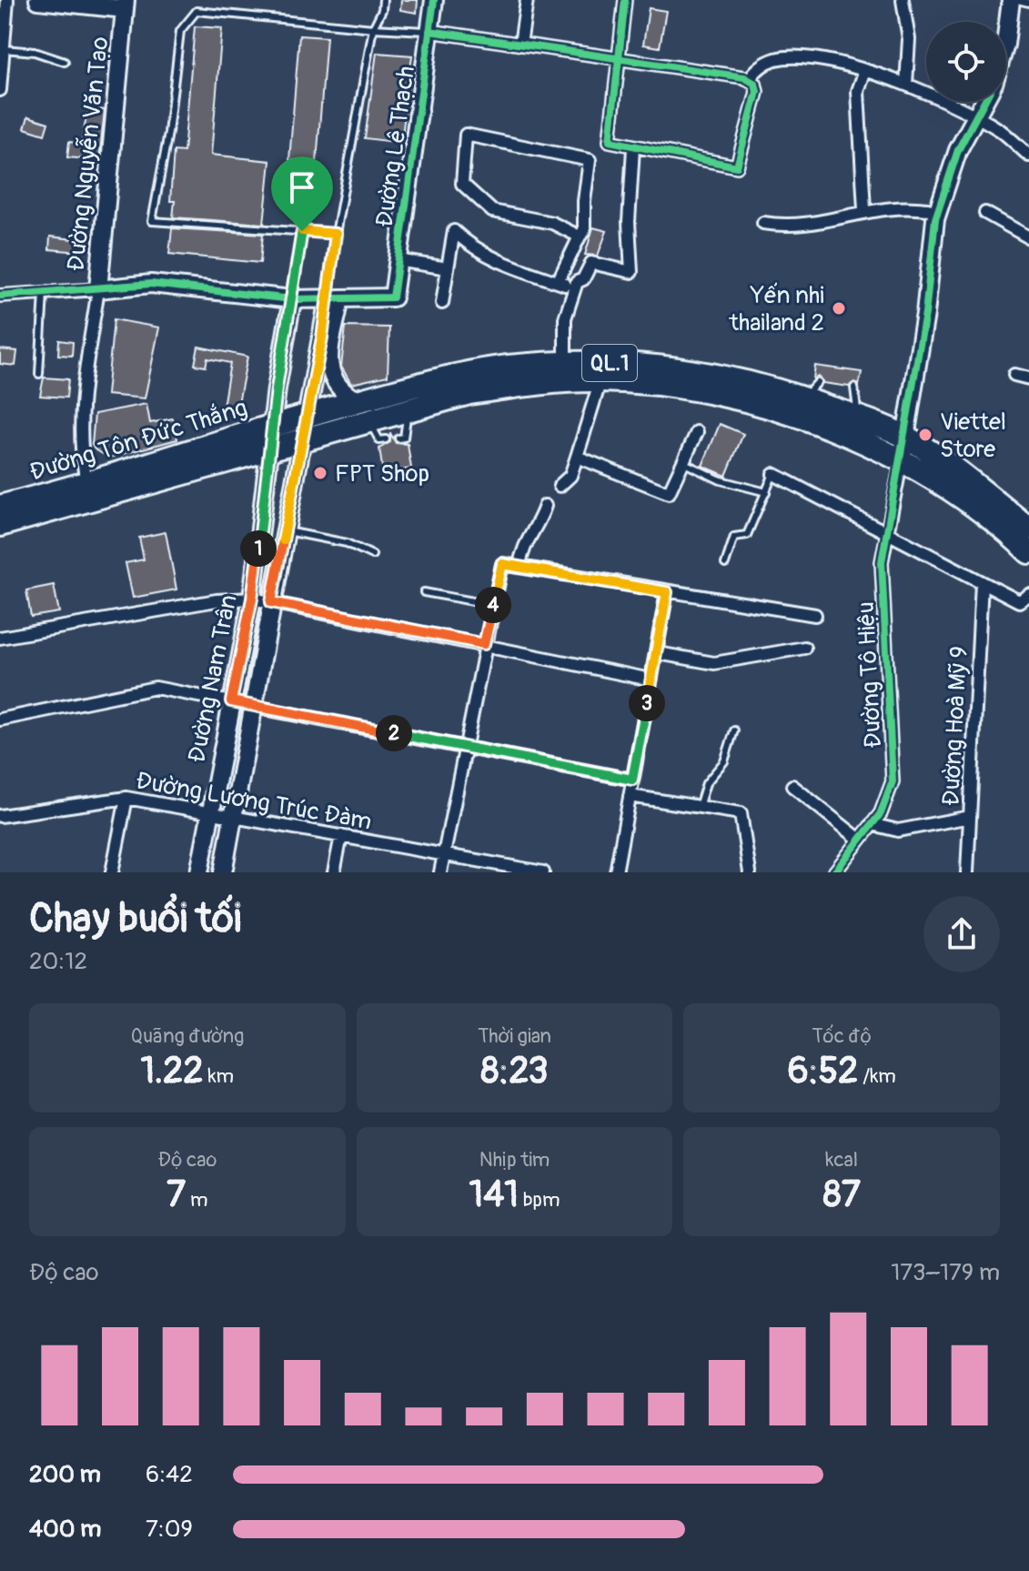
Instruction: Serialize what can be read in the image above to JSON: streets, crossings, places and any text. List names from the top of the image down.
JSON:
{
  "streets": {
    "highway": ["QL.1", "Đường Tôn Đức Thắng"],
    "street": [
      "Đường Lê Thạch",
      "Đường Nguyễn Văn Tạo",
      "Đường Tô Hiệu",
      "Đường Nam Trân",
      "Đường Hoà Mỹ 9",
      "Đường Lương Trúc Đàm"
    ]
  },
  "crossings": [
    ["Đường Nguyễn Văn Tạo", "Đường Tôn Đức Thắng"],
    ["Đường Tôn Đức Thắng", "Đường Tô Hiệu"],
    ["Đường Tôn Đức Thắng", "Đường Nam Trân"],
    ["Đường Nam Trân", "Đường Lương Trúc Đàm"]
  ],
  "places": ["Yến nhi thailand 2", "Viettel Store", "FPT Shop"],
  "page": {
    "pins": [
      "1",
      "4",
      "3",
      "2"
    ],
    "heading": ["Chạy buổi tối", "20:12"],
    "stats": [
      ["Quãng đường", "1.22 km"],
      ["Thời gian", "8:23"],
      ["Tốc độ", "6:52 /km"],
      ["Độ cao", "7 m"],
      ["Nhịp tim", "141 bpm"],
      ["kcal", "87"]
    ],
    "chart": ["Độ cao", "173–179 m"],
    "list": [
      {
        "name": "200 m",
        "note": "6:42"
      },
      {
        "name": "400 m",
        "note": "7:09"
      }
    ]
  }
}
